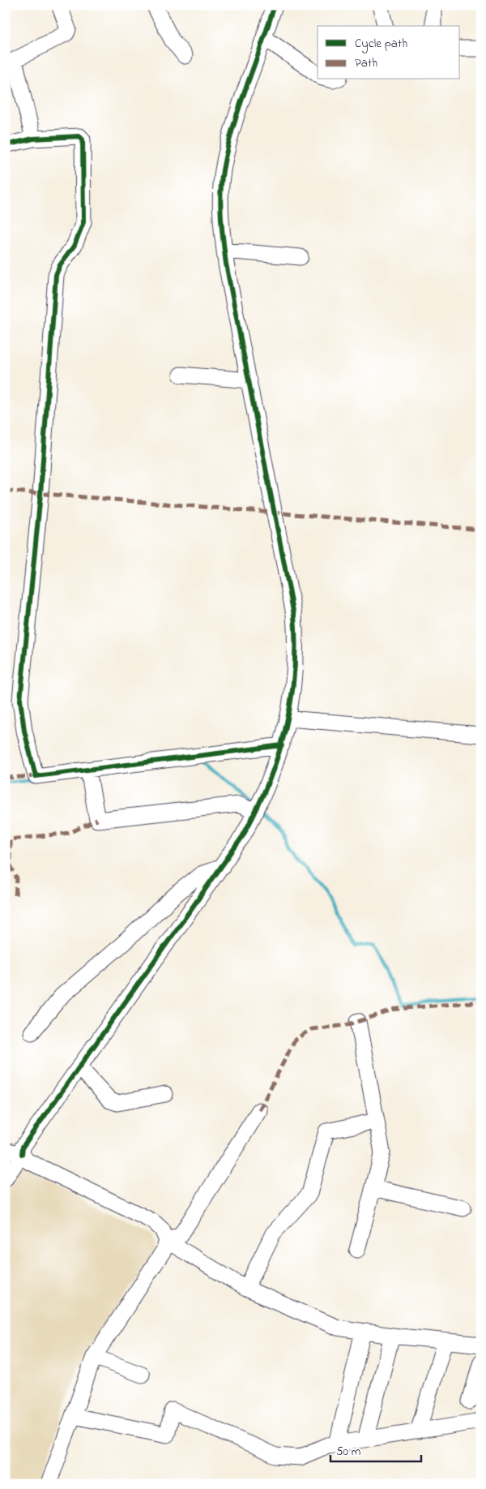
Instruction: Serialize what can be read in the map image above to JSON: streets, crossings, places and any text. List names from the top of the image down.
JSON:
{
  "legend": ["Cycle path", "Path"],
  "scale_bar": "50 m"
}
